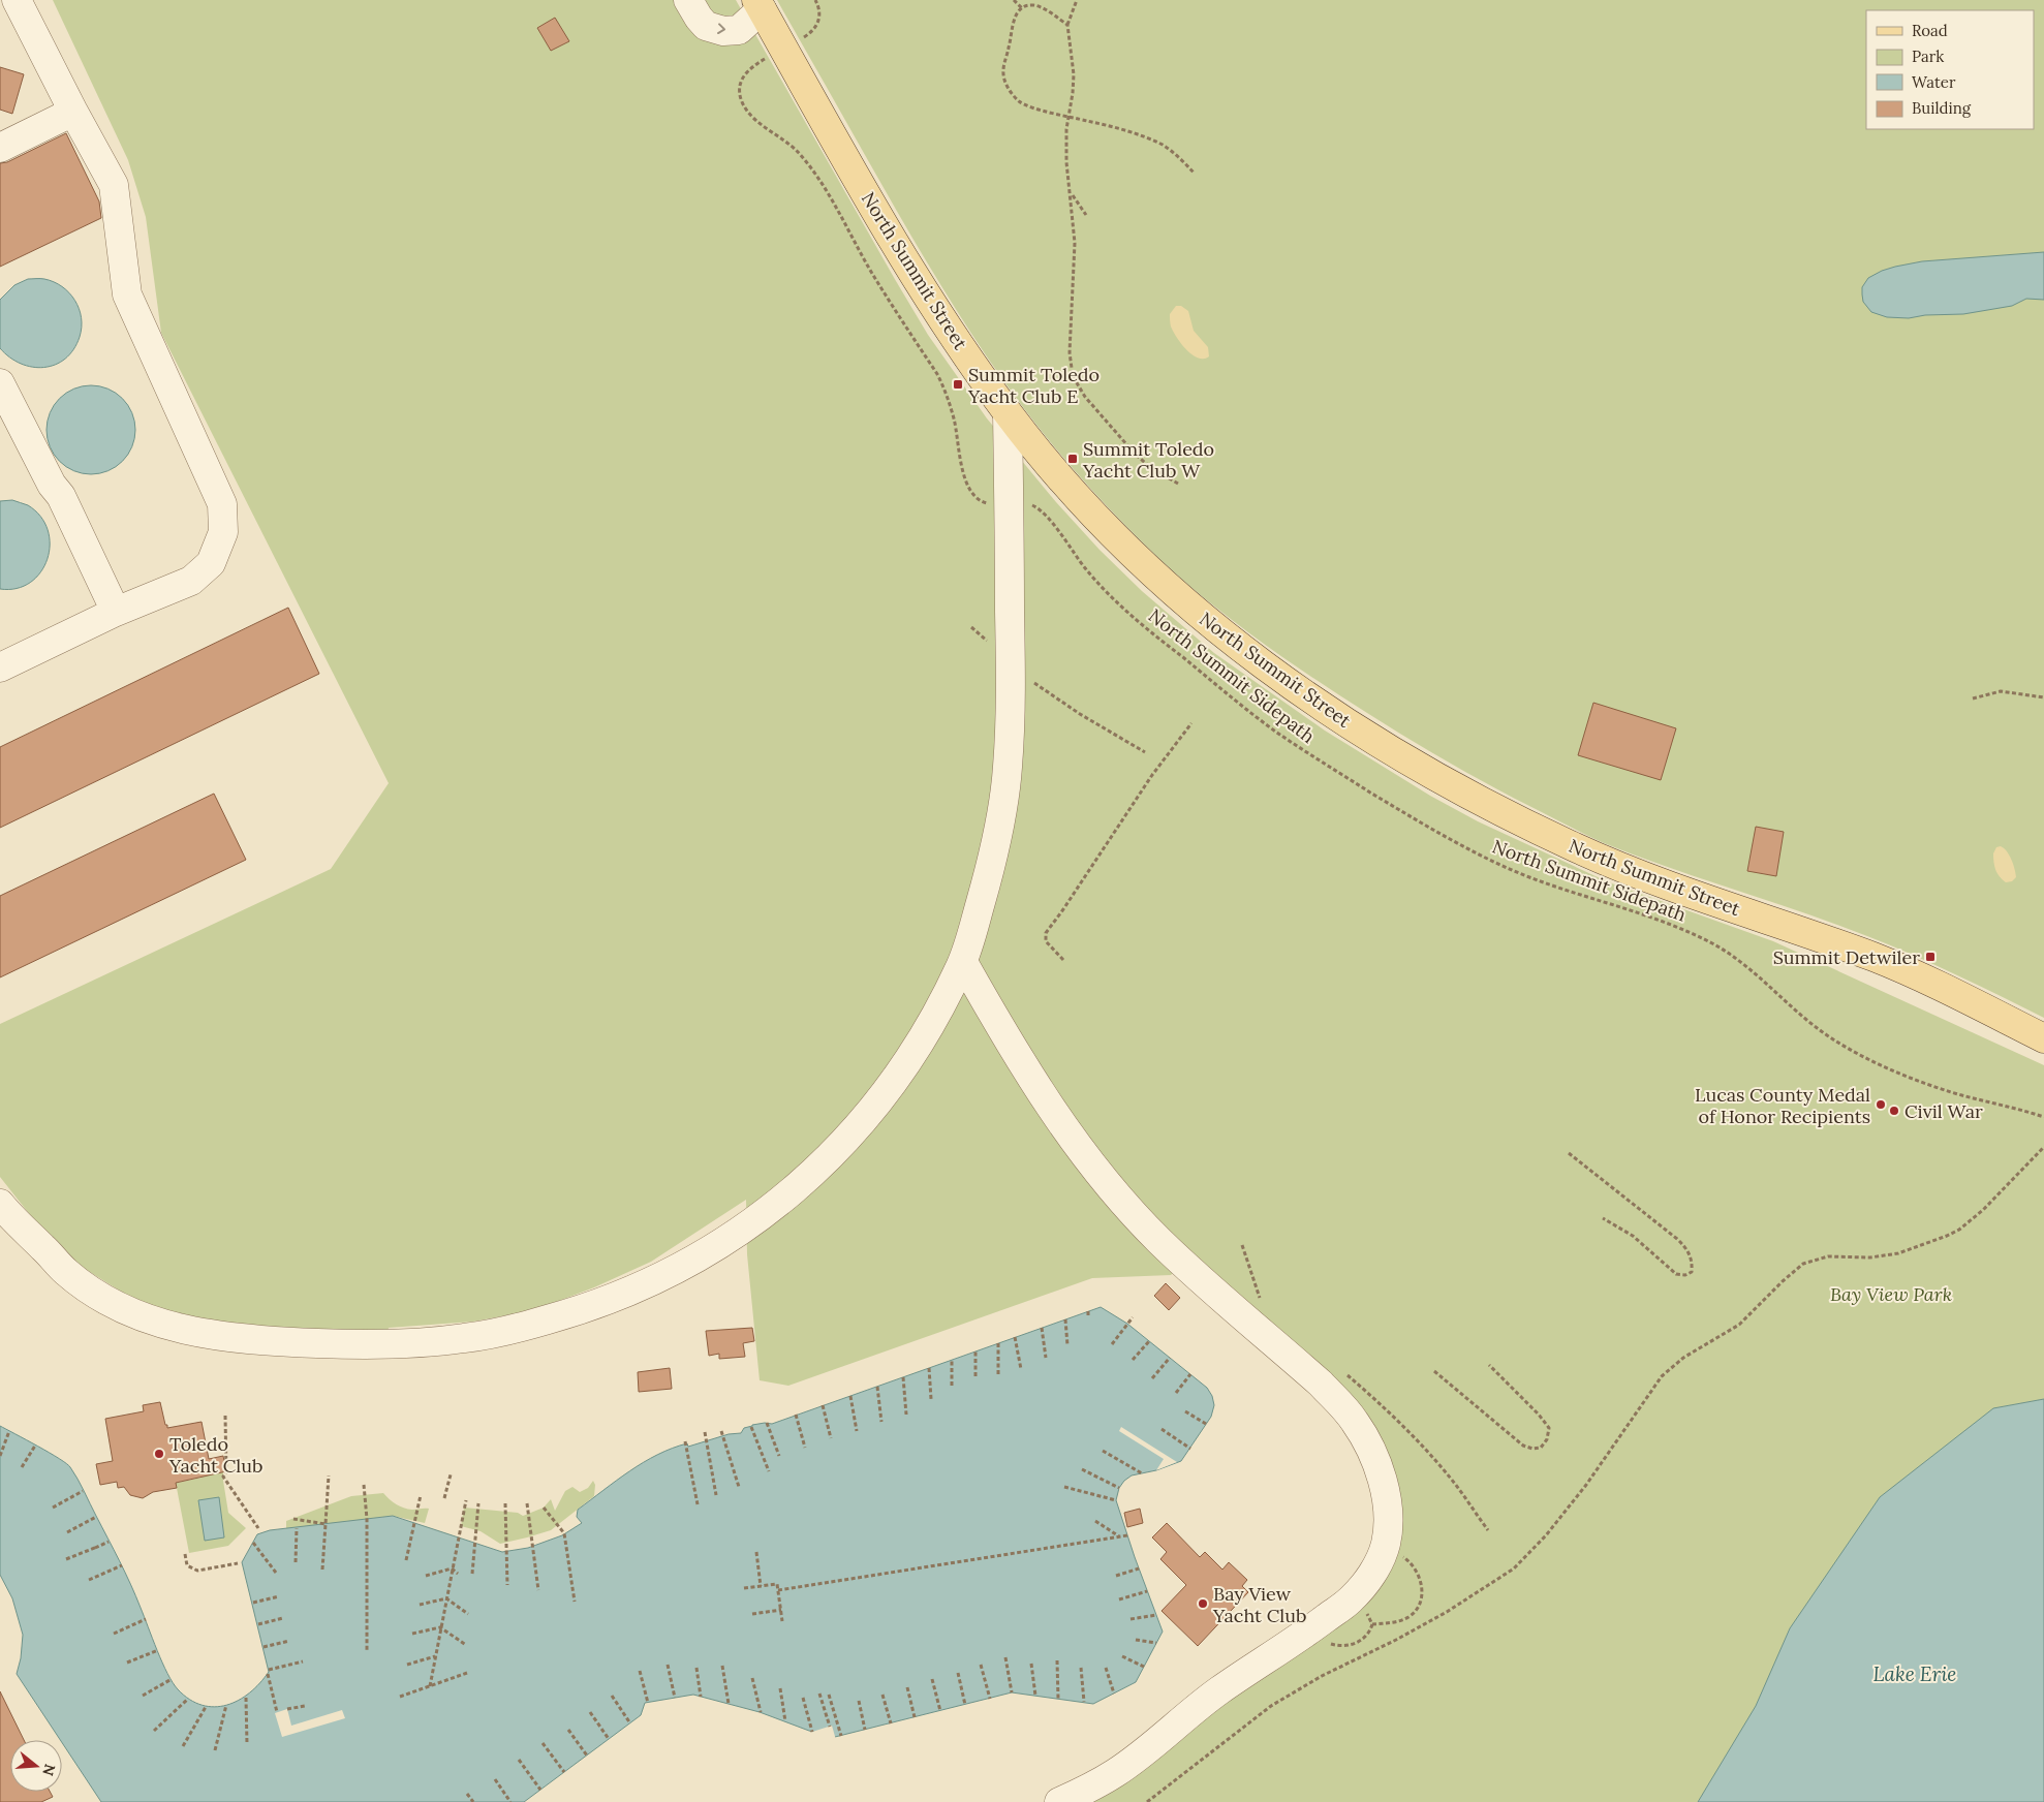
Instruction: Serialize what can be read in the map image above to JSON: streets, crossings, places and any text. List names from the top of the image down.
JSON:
{
  "streets": {
    "main road": ["North Summit Street"],
    "path": ["North Summit Sidepath"]
  },
  "crossings": [
    ["North Summit Street", "North Summit Sidepath"]
  ],
  "water": ["Lake Erie"],
  "parks": ["Bay View Park"],
  "places": {
    "transit": ["Summit Toledo Yacht Club E", "Summit Toledo Yacht Club W", "Summit Detwiler"],
    "other": [
      "Lucas County Medal of Honor Recipients",
      "Civil War",
      "Toledo Yacht Club",
      "Bay View Yacht Club"
    ]
  },
  "legend": [
    "Road",
    "Park",
    "Water",
    "Building"
  ],
  "north": "right"
}
